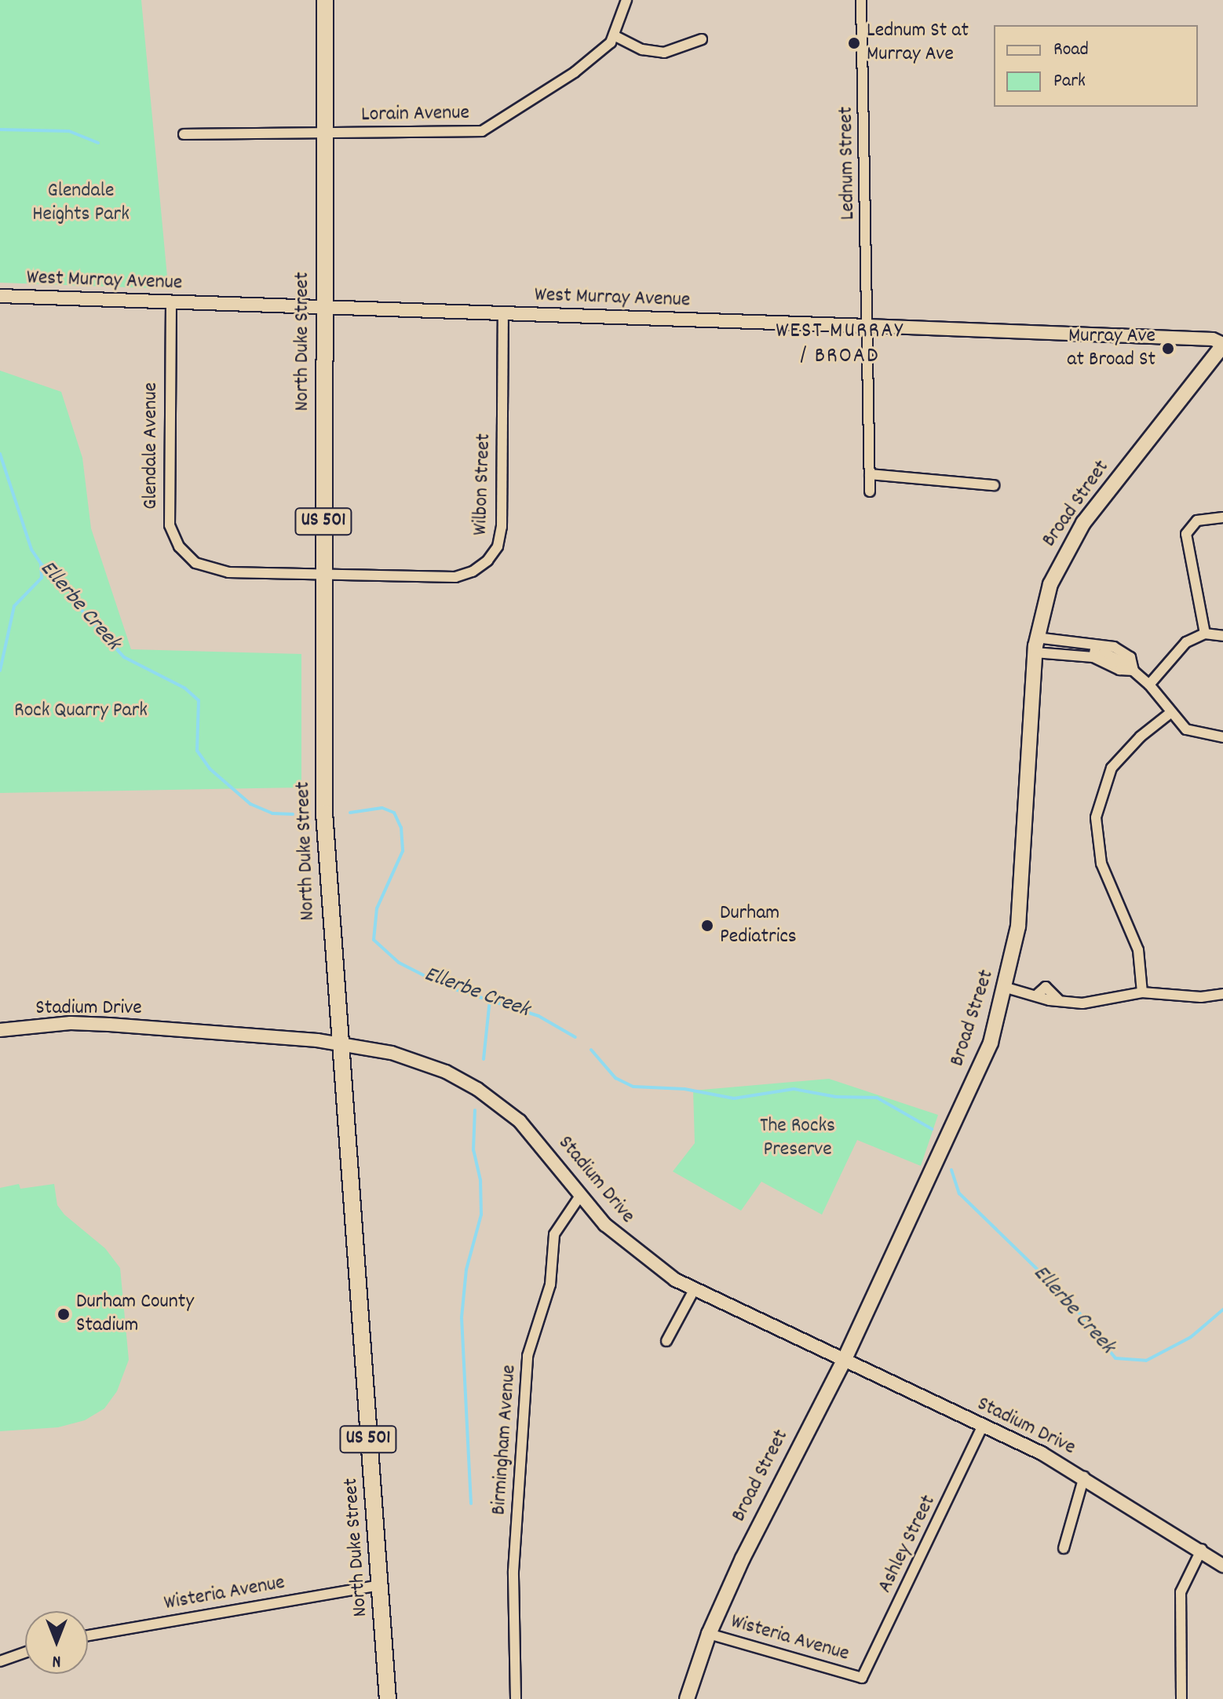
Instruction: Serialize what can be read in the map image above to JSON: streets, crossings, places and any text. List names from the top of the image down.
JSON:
{
  "streets": {
    "highway": ["North Duke Street", "US 501"],
    "main road": ["Broad Street"],
    "street": [
      "Lorain Avenue",
      "Lednum Street",
      "West Murray Avenue",
      "Glendale Avenue",
      "Wilbon Street",
      "Stadium Drive",
      "Birmingham Avenue",
      "Ashley Street",
      "Wisteria Avenue"
    ]
  },
  "crossings": [
    ["Lorain Avenue", "North Duke Street"],
    ["Lednum Street", "West Murray Avenue"],
    ["West Murray Avenue", "North Duke Street"],
    ["West Murray Avenue", "Glendale Avenue"],
    ["West Murray Avenue", "Wilbon Street"],
    ["West Murray Avenue", "Broad Street"],
    ["North Duke Street", "Glendale Avenue"],
    ["North Duke Street", "Wilbon Street"],
    ["North Duke Street", "Stadium Drive"],
    ["North Duke Street", "Wisteria Avenue"],
    ["Glendale Avenue", "Wilbon Street"],
    ["Broad Street", "Stadium Drive"],
    ["Broad Street", "Wisteria Avenue"],
    ["Stadium Drive", "Birmingham Avenue"],
    ["Stadium Drive", "Ashley Street"],
    ["Ashley Street", "Wisteria Avenue"]
  ],
  "districts": ["WEST MURRAY / BROAD"],
  "water": ["Ellerbe Creek"],
  "parks": ["Glendale Heights Park", "Rock Quarry Park", "The Rocks Preserve"],
  "places": [
    "Lednum St at Murray Ave",
    "Murray Ave at Broad St",
    "Durham Pediatrics",
    "Durham County Stadium"
  ],
  "legend": ["Road", "Park"],
  "north": "bottom"
}
